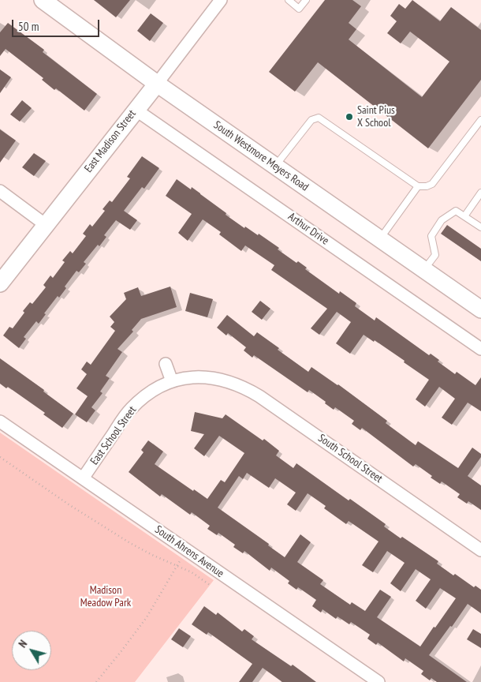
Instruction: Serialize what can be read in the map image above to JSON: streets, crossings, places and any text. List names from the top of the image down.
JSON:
{
  "streets": {
    "street": [
      "East Madison Street",
      "South Westmore Meyers Road",
      "Arthur Drive",
      "East School Street",
      "South School Street",
      "South Ahrens Avenue"
    ]
  },
  "crossings": [
    ["East Madison Street", "South Westmore Meyers Road"],
    ["East Madison Street", "Arthur Drive"],
    ["East School Street", "South School Street"],
    ["East School Street", "South Ahrens Avenue"]
  ],
  "parks": ["Madison Meadow Park"],
  "places": ["Saint Pius X School"],
  "scale_bar": "50 m",
  "north": "top left"
}
